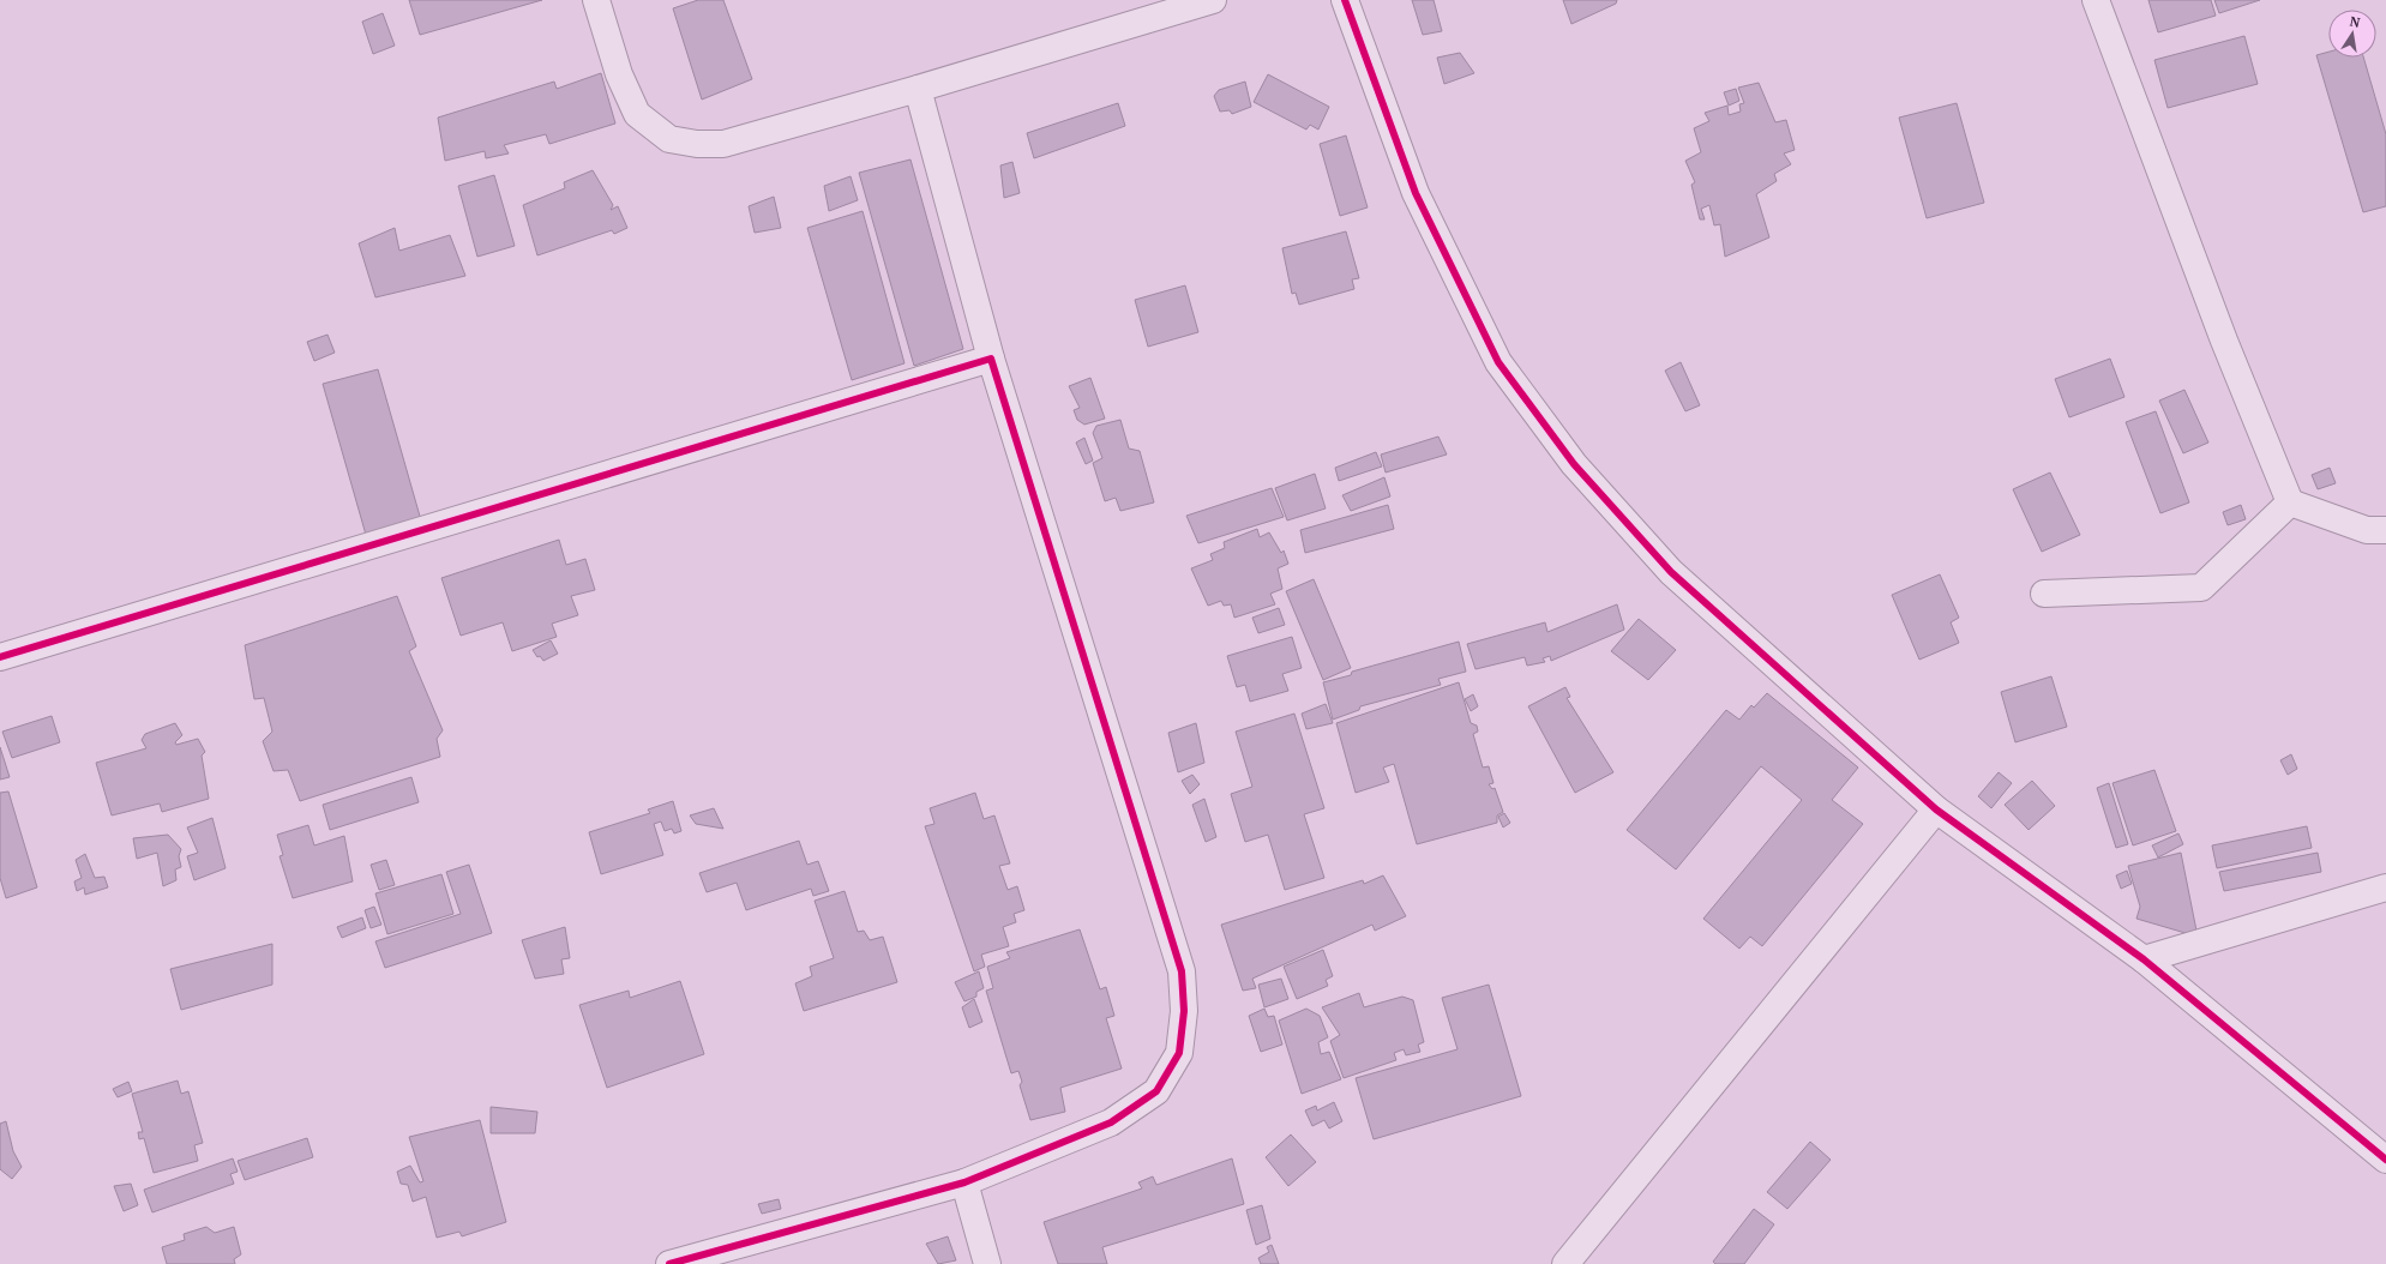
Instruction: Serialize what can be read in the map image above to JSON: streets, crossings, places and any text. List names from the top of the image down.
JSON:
{
  "north": "top"
}
